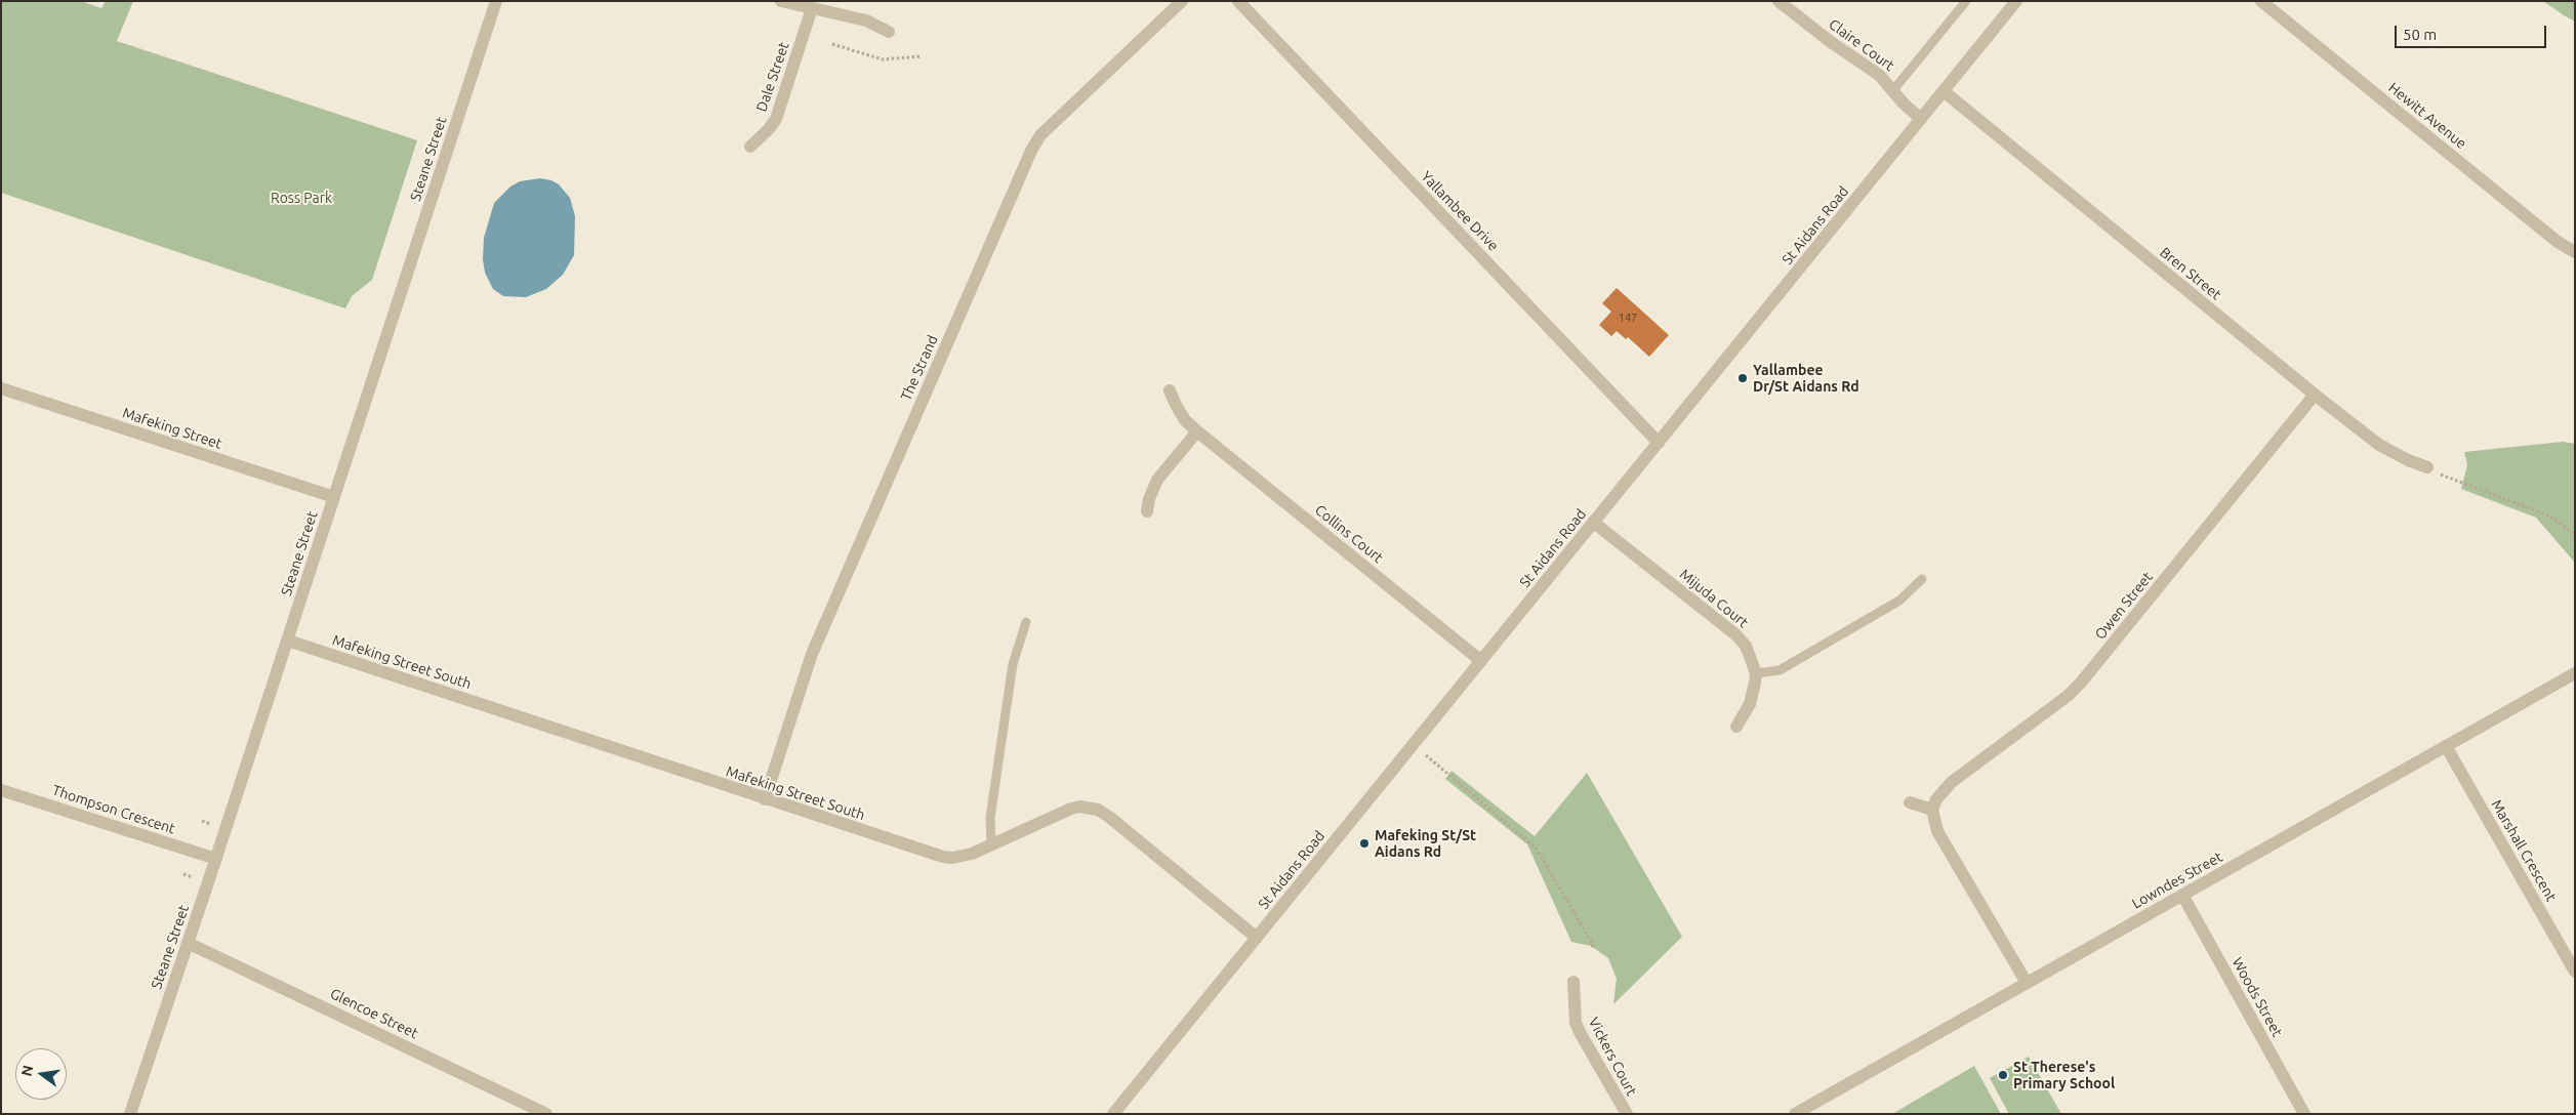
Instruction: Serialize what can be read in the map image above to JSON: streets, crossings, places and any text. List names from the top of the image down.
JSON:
{
  "streets": {
    "street": [
      "Claire Court",
      "Dale Street",
      "Hewitt Avenue",
      "Steane Street",
      "Yallambee Drive",
      "St Aidans Road",
      "Bren Street",
      "The Strand",
      "Mafeking Street",
      "Collins Court",
      "Mijuda Court",
      "Owen Street",
      "Mafeking Street South",
      "Thompson Crescent",
      "Marshall Crescent",
      "Lowndes Street",
      "Woods Street",
      "Glencoe Street",
      "Vickers Court"
    ]
  },
  "crossings": [
    ["Claire Court", "St Aidans Road"],
    ["Steane Street", "Mafeking Street"],
    ["Steane Street", "Mafeking Street South"],
    ["Steane Street", "Thompson Crescent"],
    ["Steane Street", "Glencoe Street"],
    ["Yallambee Drive", "St Aidans Road"],
    ["St Aidans Road", "Bren Street"],
    ["St Aidans Road", "Collins Court"],
    ["St Aidans Road", "Mijuda Court"],
    ["St Aidans Road", "Mafeking Street South"],
    ["Bren Street", "Owen Street"],
    ["The Strand", "Mafeking Street South"],
    ["Marshall Crescent", "Lowndes Street"],
    ["Lowndes Street", "Woods Street"]
  ],
  "parks": ["Ross Park"],
  "places": ["Yallambee Dr/St Aidans Rd", "Mafeking St/St Aidans Rd", "St Therese's Primary School"],
  "house_numbers": ["147"],
  "scale_bar": "50 m",
  "north": "left"
}
